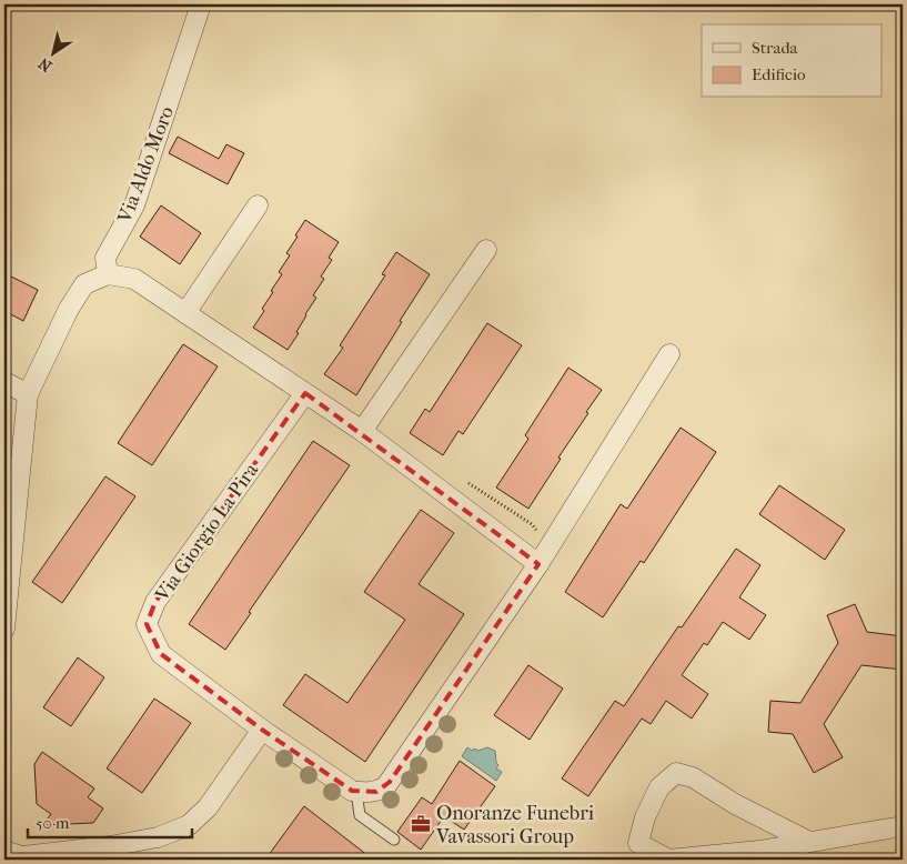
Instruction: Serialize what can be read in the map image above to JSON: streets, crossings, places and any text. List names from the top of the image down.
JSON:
{
  "streets": {
    "street": ["Via Aldo Moro", "Via Giorgio La Pira"]
  },
  "places": {
    "office": ["Onoranze Funebri Vavassori Group"]
  },
  "legend": ["Strada", "Edificio"],
  "scale_bar": "50 m",
  "north": "bottom left"
}
